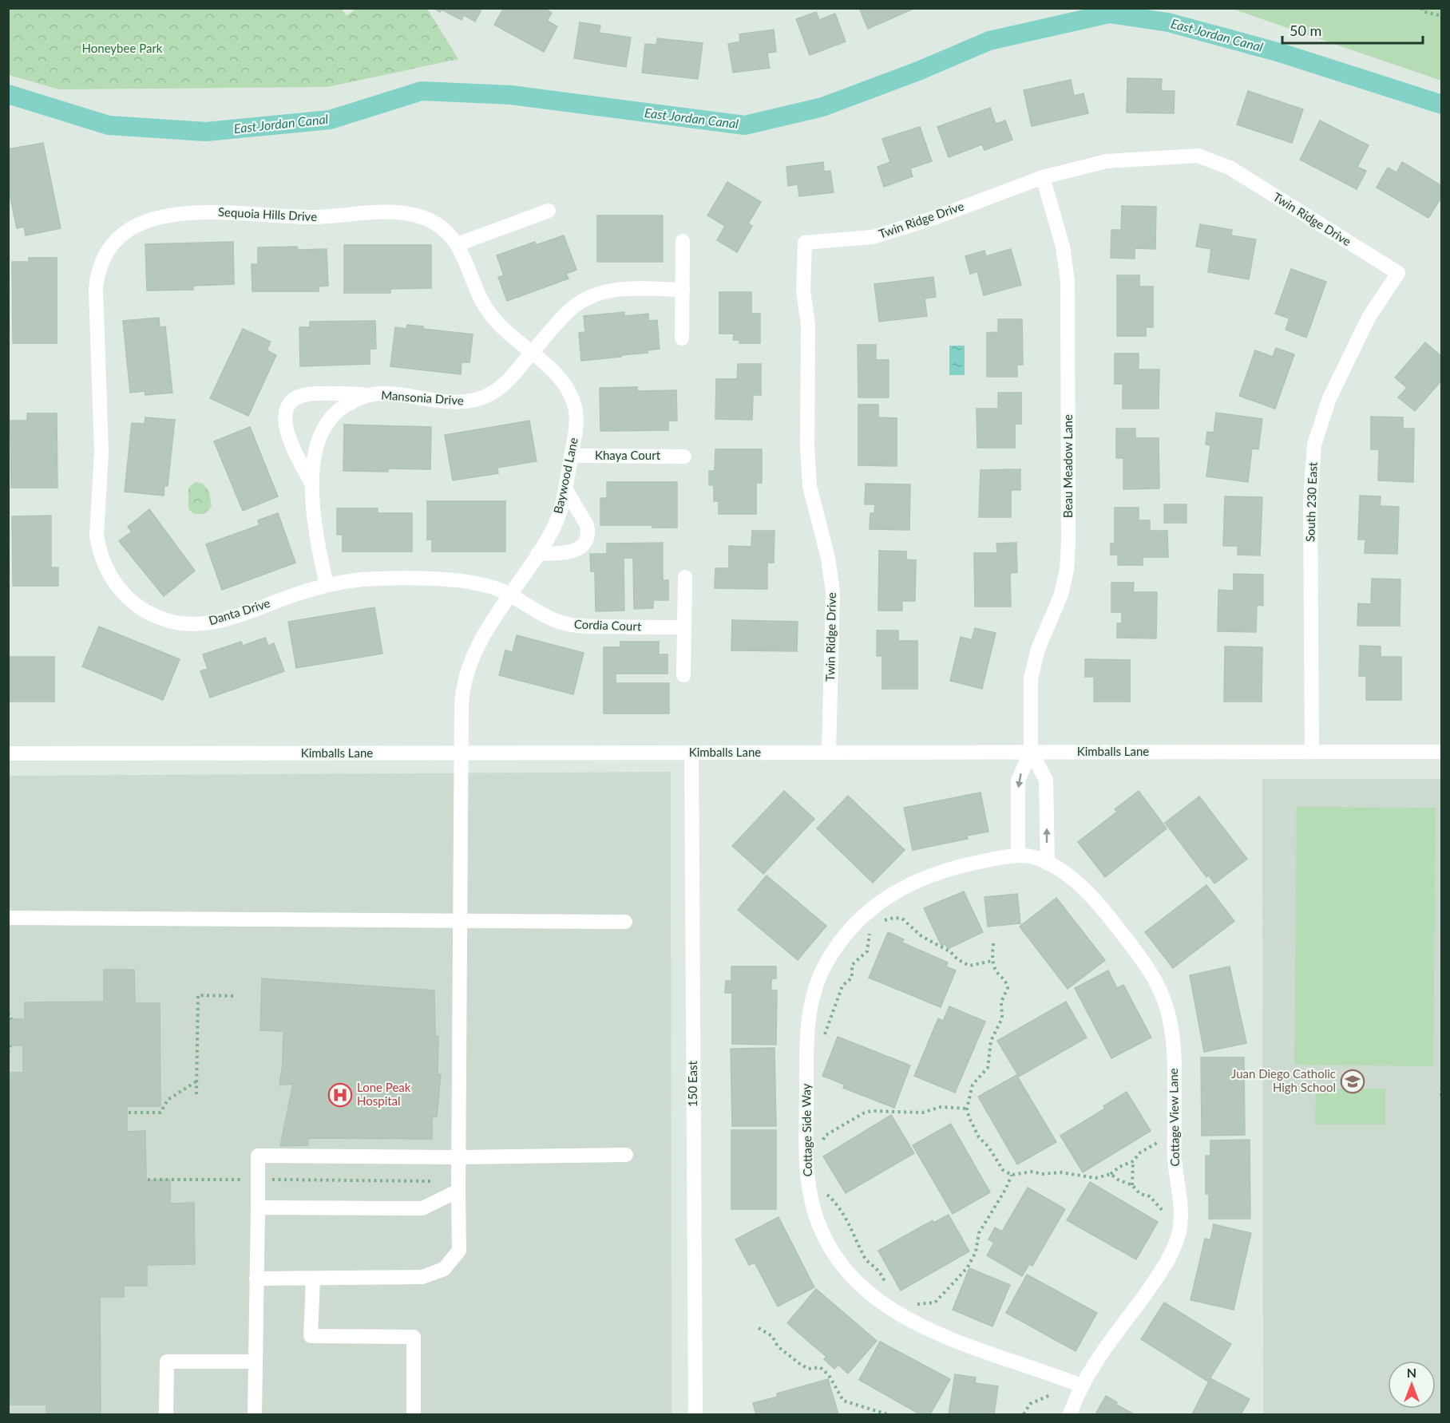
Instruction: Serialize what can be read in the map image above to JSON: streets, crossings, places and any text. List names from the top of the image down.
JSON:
{
  "streets": {
    "street": [
      "Sequoia Hills Drive",
      "Twin Ridge Drive",
      "Mansonia Drive",
      "Khaya Court",
      "Beau Meadow Lane",
      "Baywood Lane",
      "South 230 East",
      "Danta Drive",
      "Cordia Court",
      "Kimballs Lane",
      "150 East",
      "Cottage View Lane",
      "Cottage Side Way"
    ]
  },
  "crossings": [
    ["Sequoia Hills Drive", "Baywood Lane"],
    ["Sequoia Hills Drive", "Danta Drive"],
    ["Twin Ridge Drive", "Beau Meadow Lane"],
    ["Twin Ridge Drive", "South 230 East"],
    ["Twin Ridge Drive", "Kimballs Lane"],
    ["Mansonia Drive", "Baywood Lane"],
    ["Mansonia Drive", "Danta Drive"],
    ["Khaya Court", "Baywood Lane"],
    ["Beau Meadow Lane", "Kimballs Lane"],
    ["Baywood Lane", "Danta Drive"],
    ["Baywood Lane", "Cordia Court"],
    ["Baywood Lane", "Kimballs Lane"],
    ["South 230 East", "Kimballs Lane"],
    ["Danta Drive", "Cordia Court"],
    ["Kimballs Lane", "150 East"],
    ["Cottage View Lane", "Cottage Side Way"]
  ],
  "water": ["East Jordan Canal"],
  "parks": ["Honeybee Park"],
  "places": {
    "school or university": ["Juan Diego Catholic High School"],
    "hospital": ["Lone Peak Hospital"]
  },
  "scale_bar": "50 m",
  "north": "top"
}
